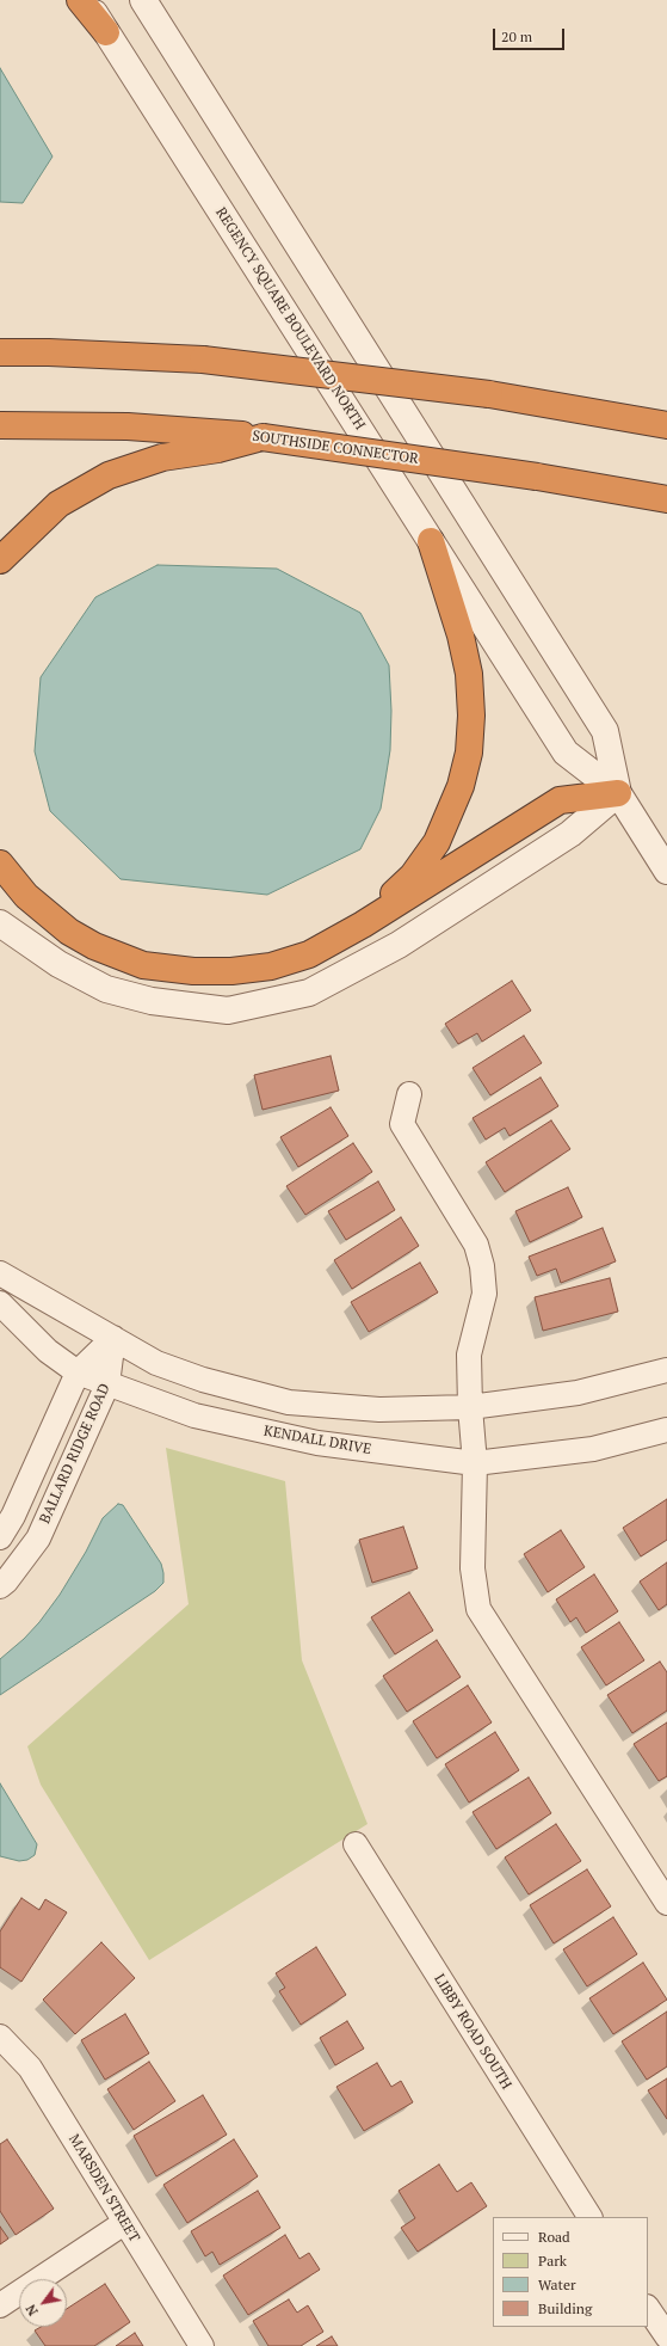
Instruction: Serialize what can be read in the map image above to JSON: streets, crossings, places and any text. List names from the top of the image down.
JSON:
{
  "streets": {
    "highway": ["SOUTHSIDE CONNECTOR"],
    "street": [
      "REGENCY SQUARE BOULEVARD NORTH",
      "KENDALL DRIVE",
      "BALLARD RIDGE ROAD",
      "LIBBY ROAD SOUTH",
      "MARSDEN STREET"
    ]
  },
  "crossings": [
    ["KENDALL DRIVE", "BALLARD RIDGE ROAD"]
  ],
  "legend": [
    "Road",
    "Park",
    "Water",
    "Building"
  ],
  "scale_bar": "20 m",
  "north": "bottom left"
}
